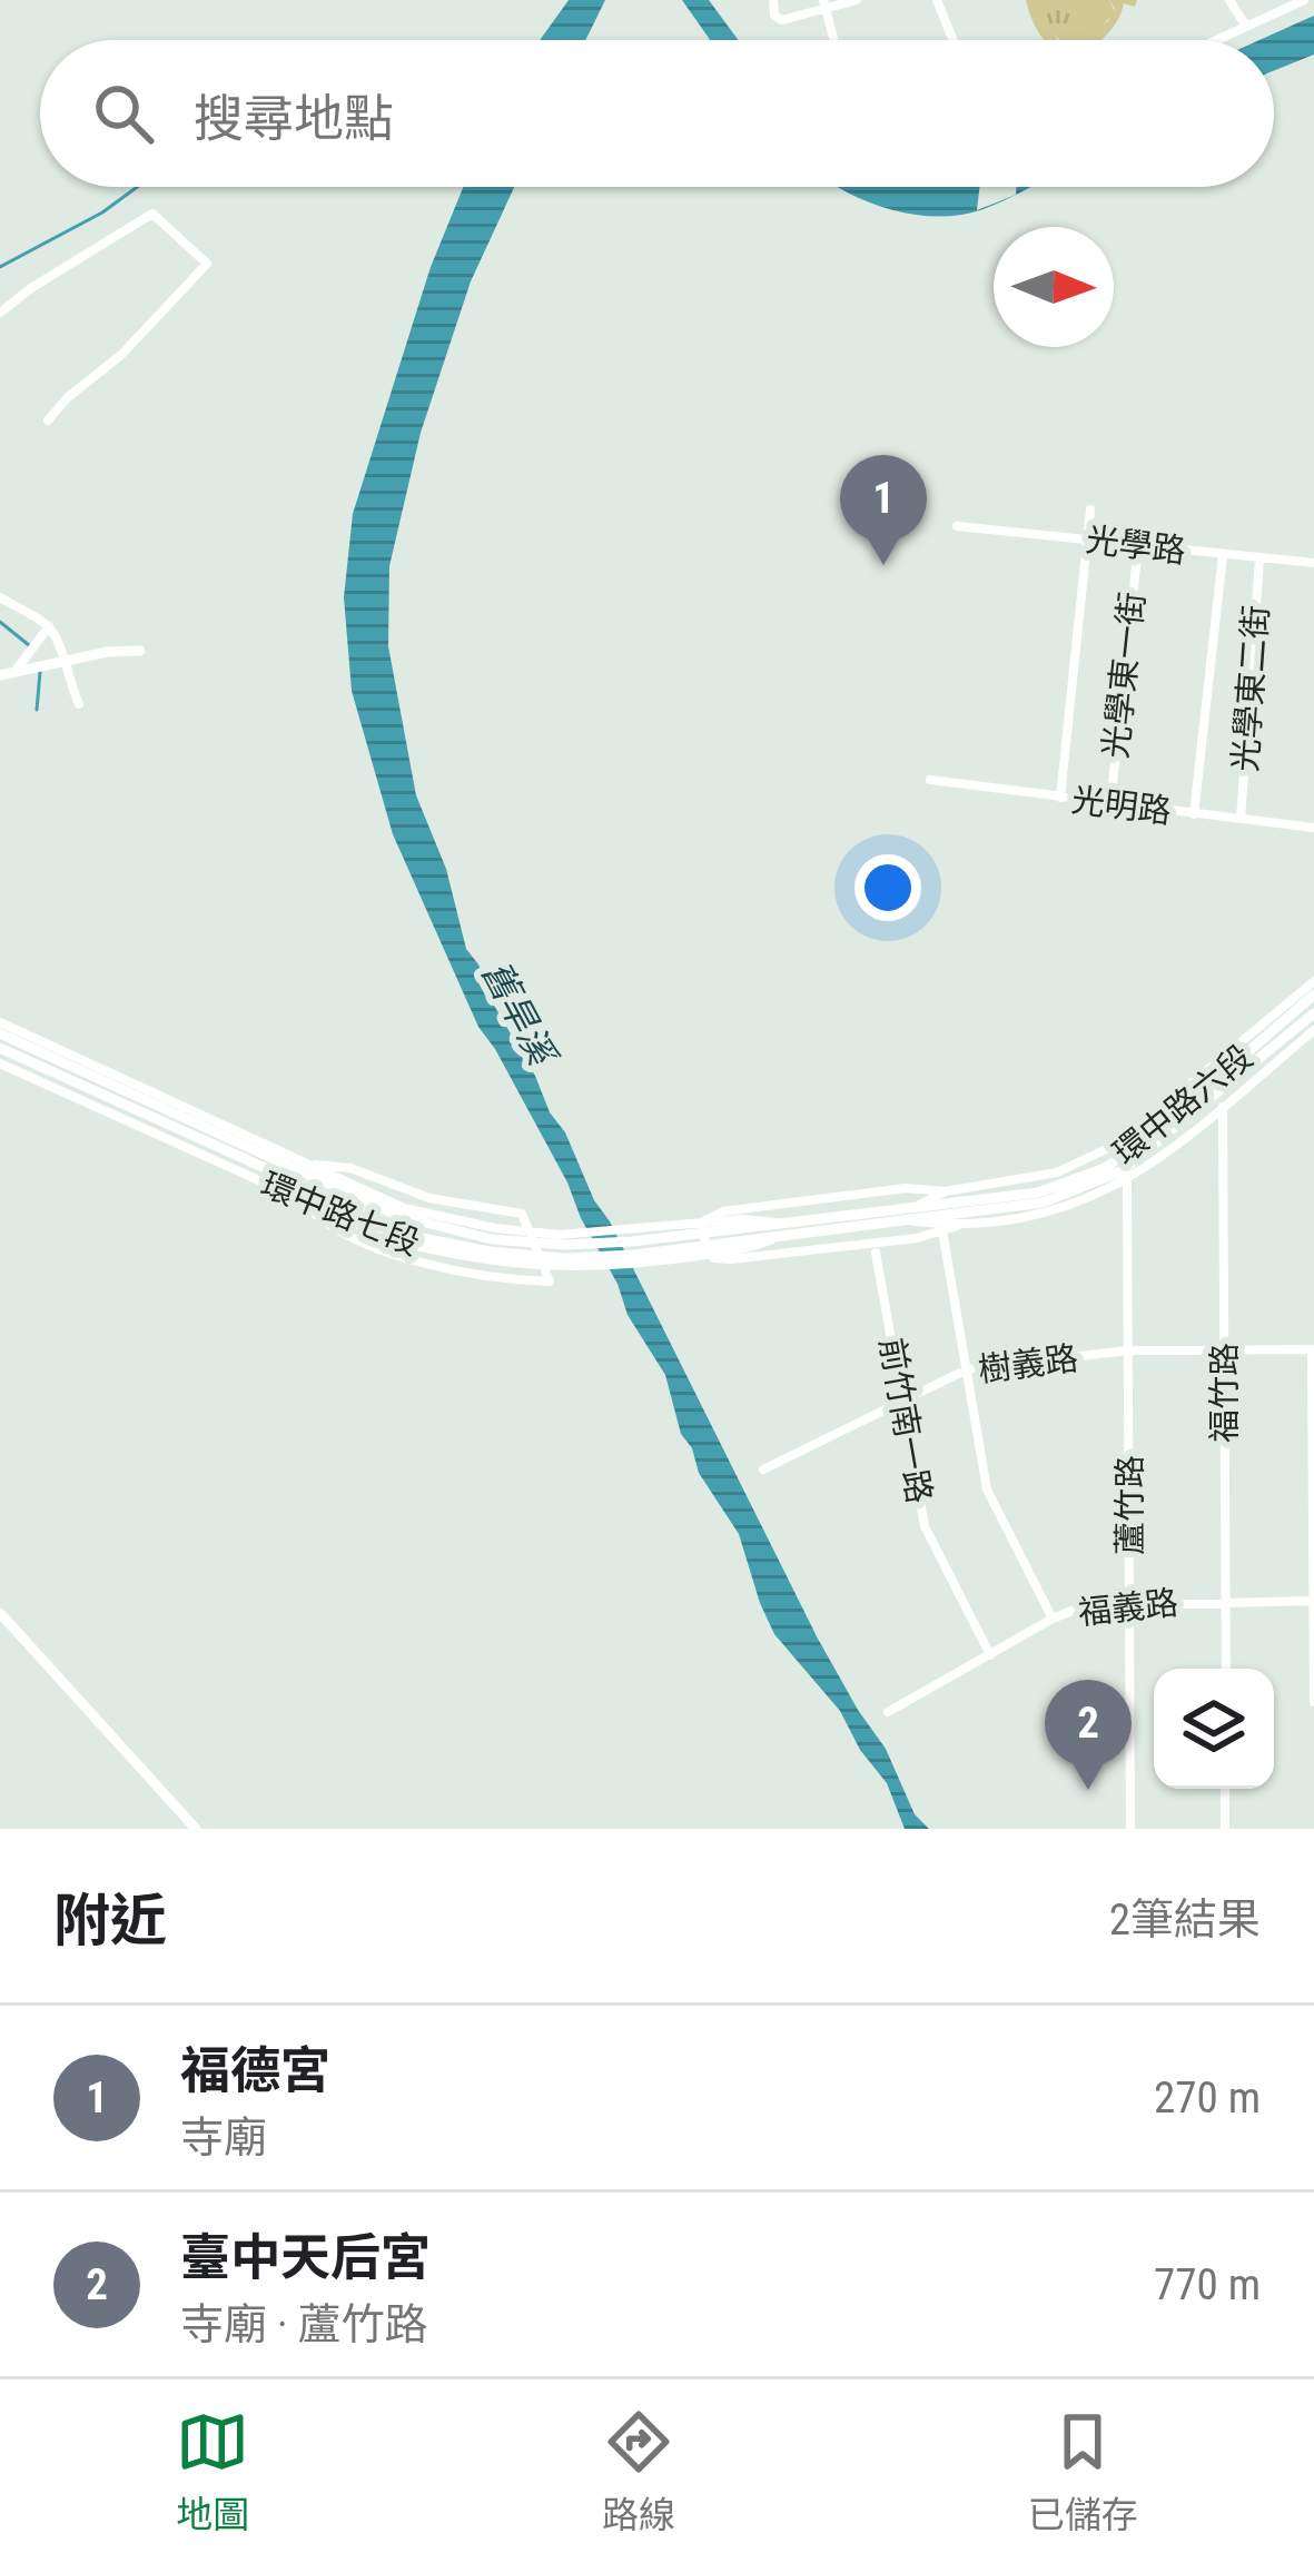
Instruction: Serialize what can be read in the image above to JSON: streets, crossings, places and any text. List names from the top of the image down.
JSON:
{
  "streets": {
    "street": [
      "光學路",
      "光學東一街",
      "光學東二街",
      "光明路",
      "環中路六段",
      "環中路七段",
      "樹義路",
      "福竹路",
      "前竹南一路",
      "蘆竹路",
      "福義路"
    ]
  },
  "crossings": [
    ["光學路", "光學東一街"],
    ["光學路", "光學東二街"],
    ["光學東一街", "光明路"],
    ["光學東二街", "光明路"],
    ["環中路六段", "環中路七段"],
    ["環中路六段", "福竹路"],
    ["環中路六段", "蘆竹路"],
    ["樹義路", "福竹路"],
    ["樹義路", "前竹南一路"],
    ["樹義路", "蘆竹路"],
    ["福竹路", "福義路"],
    ["前竹南一路", "福義路"],
    ["蘆竹路", "福義路"]
  ],
  "water": ["舊旱溪"],
  "north": "right",
  "page": {
    "search": "搜尋地點",
    "pins": ["1", "2"],
    "heading": ["附近", "2筆結果"],
    "list": [
      {
        "mark": "1",
        "name": "福德宮",
        "note": "寺廟",
        "value": "270 m"
      },
      {
        "mark": "2",
        "name": "臺中天后宮",
        "note": "寺廟 · 蘆竹路",
        "value": "770 m"
      }
    ],
    "nav": ["地圖", "路線", "已儲存"]
  }
}
